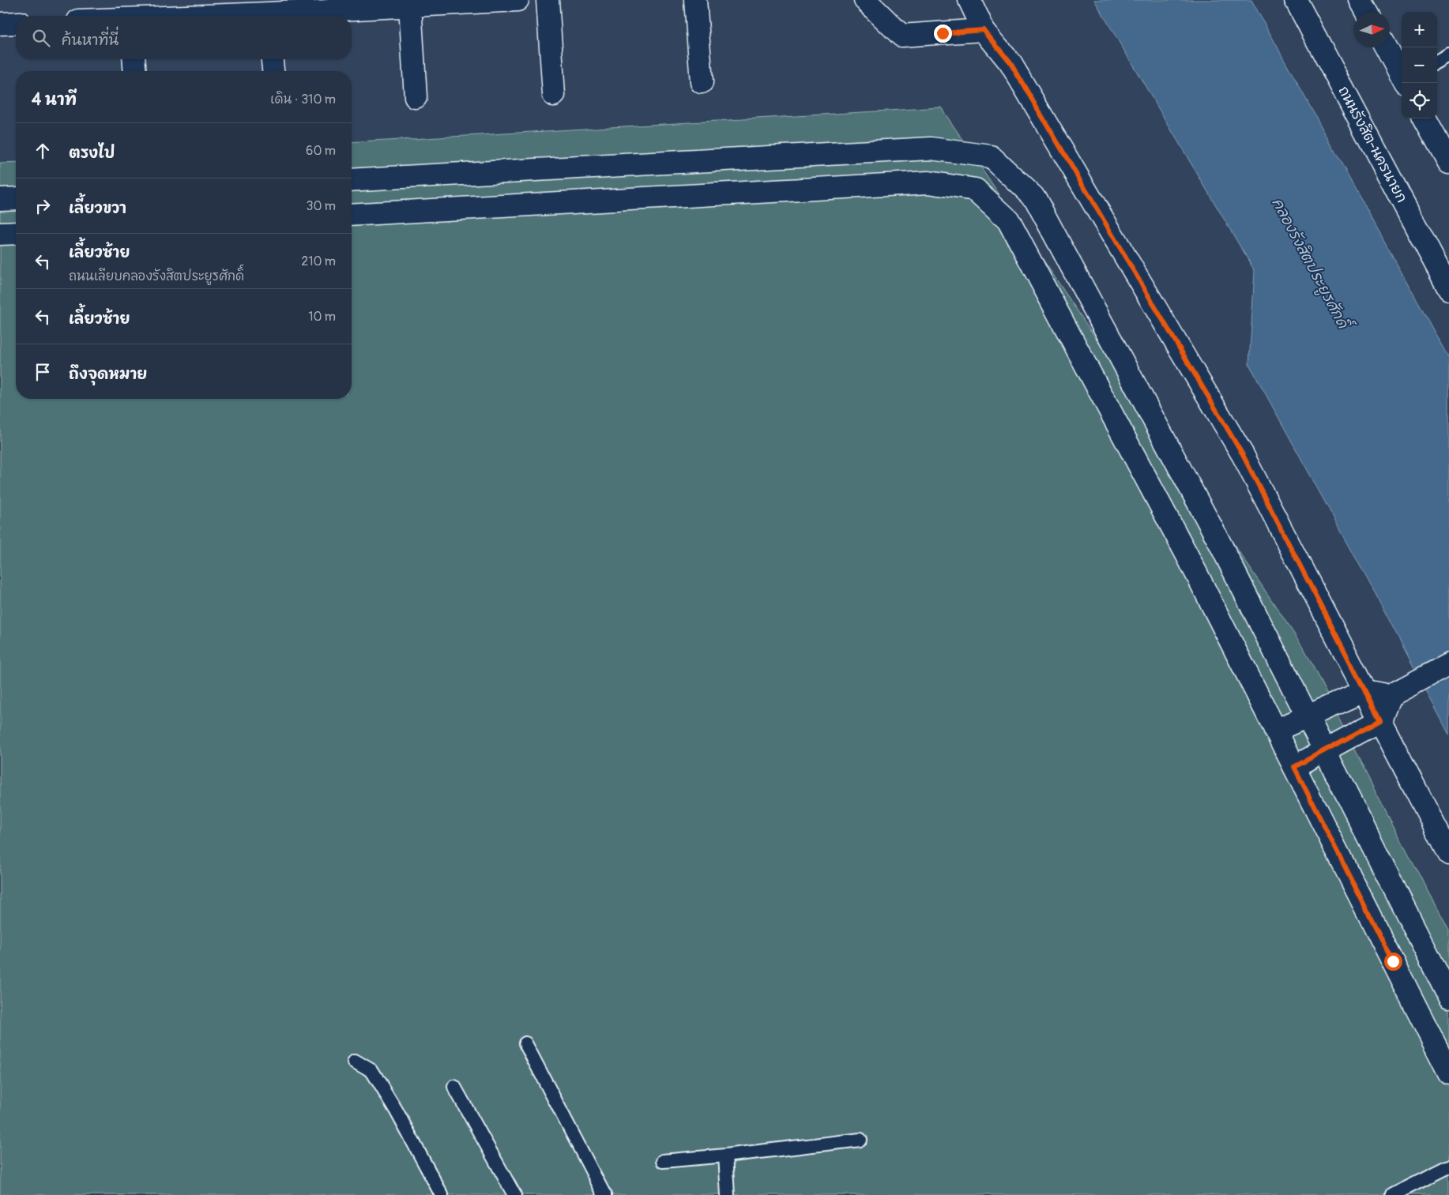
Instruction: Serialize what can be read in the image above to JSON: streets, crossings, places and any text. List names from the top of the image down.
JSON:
{
  "streets": {
    "street": ["ถนนรังสิต-นครนายก"]
  },
  "water": ["คลองรังสิตประยูรศักดิ์"],
  "north": "right",
  "page": {
    "map_buttons": ["+", "−"],
    "search": "ค้นหาที่นี่",
    "heading": ["4 นาที", "เดิน · 310 m"],
    "list": [
      ["ตรงไป", "60 m"],
      ["เลี้ยวขวา", "30 m"],
      ["เลี้ยวซ้าย", "ถนนเลียบคลองรังสิตประยูรศักดิ์", "210 m"],
      ["เลี้ยวซ้าย", "10 m"],
      "ถึงจุดหมาย"
    ]
  }
}
